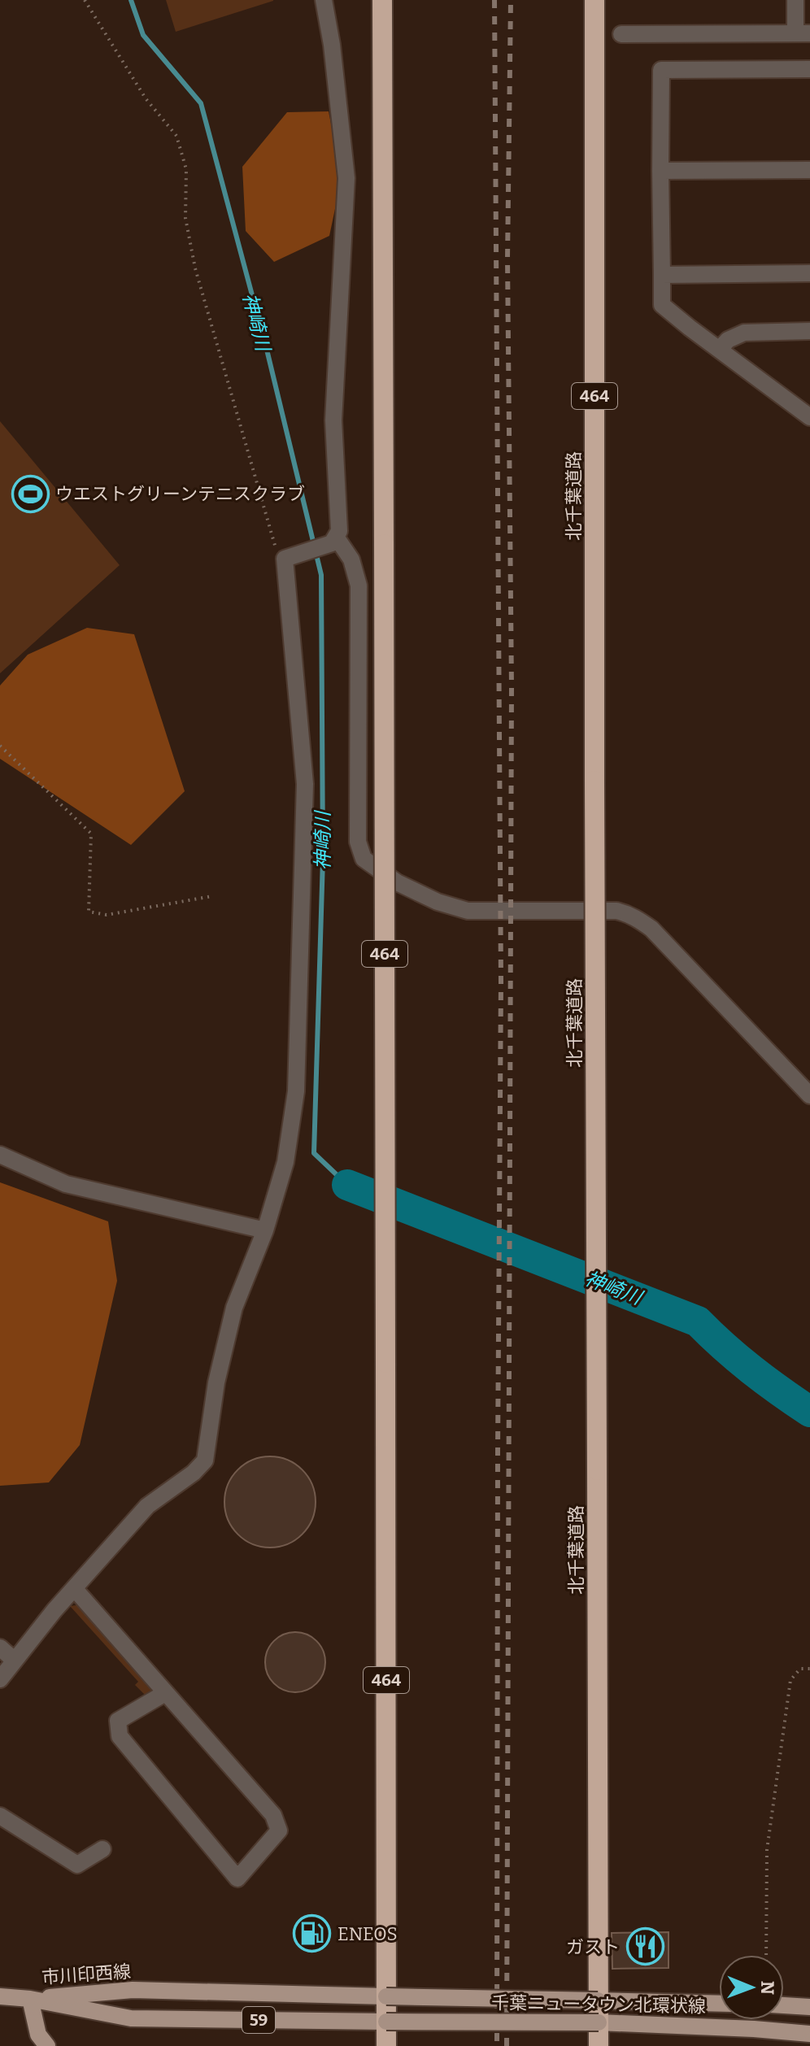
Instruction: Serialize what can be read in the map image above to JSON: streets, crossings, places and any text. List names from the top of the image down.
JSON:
{
  "streets": {
    "highway": ["464", "北千葉道路"],
    "main road": ["市川印西線", "千葉ニュータウン北環状線", "59"]
  },
  "crossings": [
    ["464", "市川印西線"],
    ["464", "千葉ニュータウン北環状線"],
    ["北千葉道路", "千葉ニュータウン北環状線"],
    ["市川印西線", "千葉ニュータウン北環状線"],
    ["市川印西線", "59"]
  ],
  "water": ["神崎川"],
  "places": {
    "sports": ["ウエストグリーンテニスクラブ"],
    "fuel station": ["ENEOS"],
    "restaurant": ["ガスト"]
  },
  "north": "right"
}
